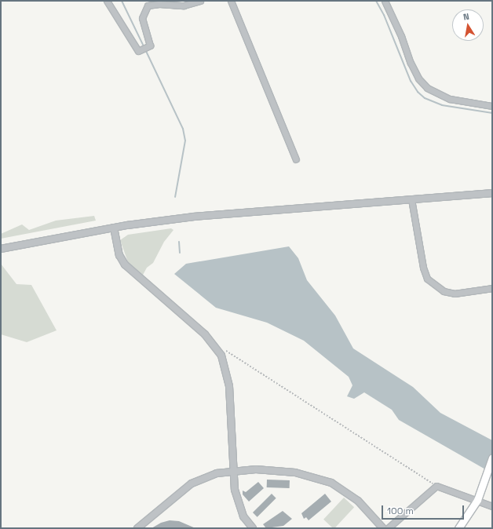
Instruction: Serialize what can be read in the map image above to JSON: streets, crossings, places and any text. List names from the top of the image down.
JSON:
{
  "scale_bar": "100 m",
  "north": "top"
}
